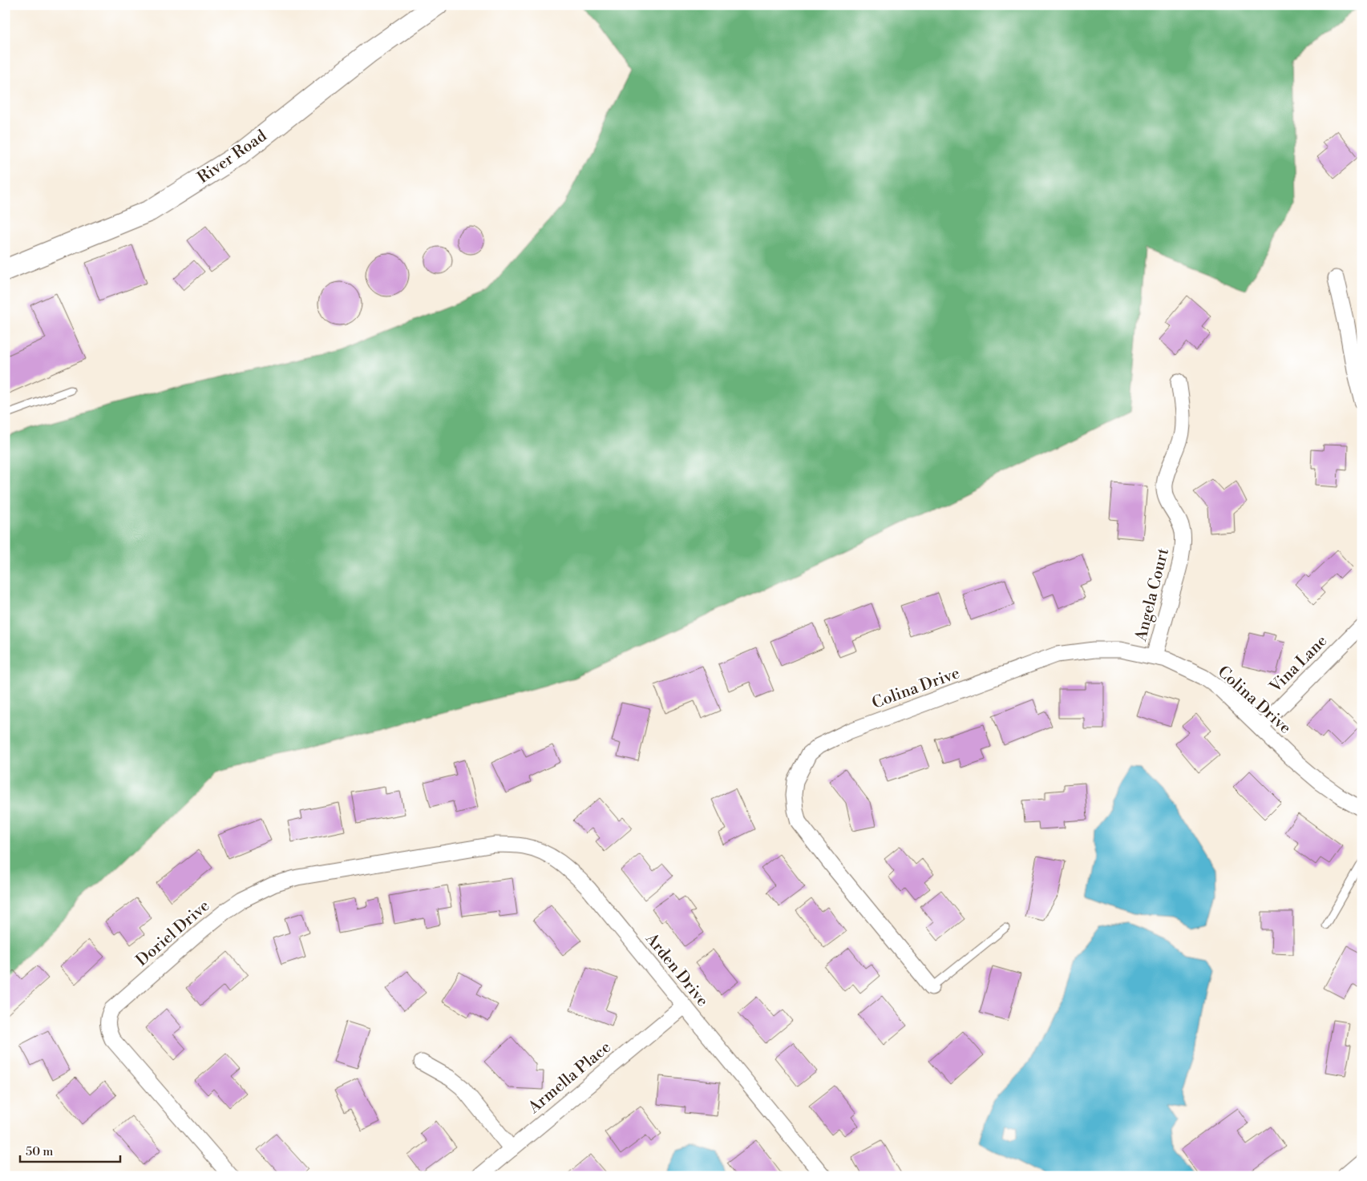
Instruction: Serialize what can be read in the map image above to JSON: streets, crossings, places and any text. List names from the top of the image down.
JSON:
{
  "streets": {
    "main road": ["River Road"],
    "street": [
      "Angela Court",
      "Vina Lane",
      "Colina Drive",
      "Doriel Drive",
      "Arden Drive",
      "Armella Place"
    ]
  },
  "crossings": [
    ["Angela Court", "Colina Drive"],
    ["Vina Lane", "Colina Drive"],
    ["Doriel Drive", "Arden Drive"],
    ["Arden Drive", "Armella Place"]
  ],
  "scale_bar": "50 m"
}
